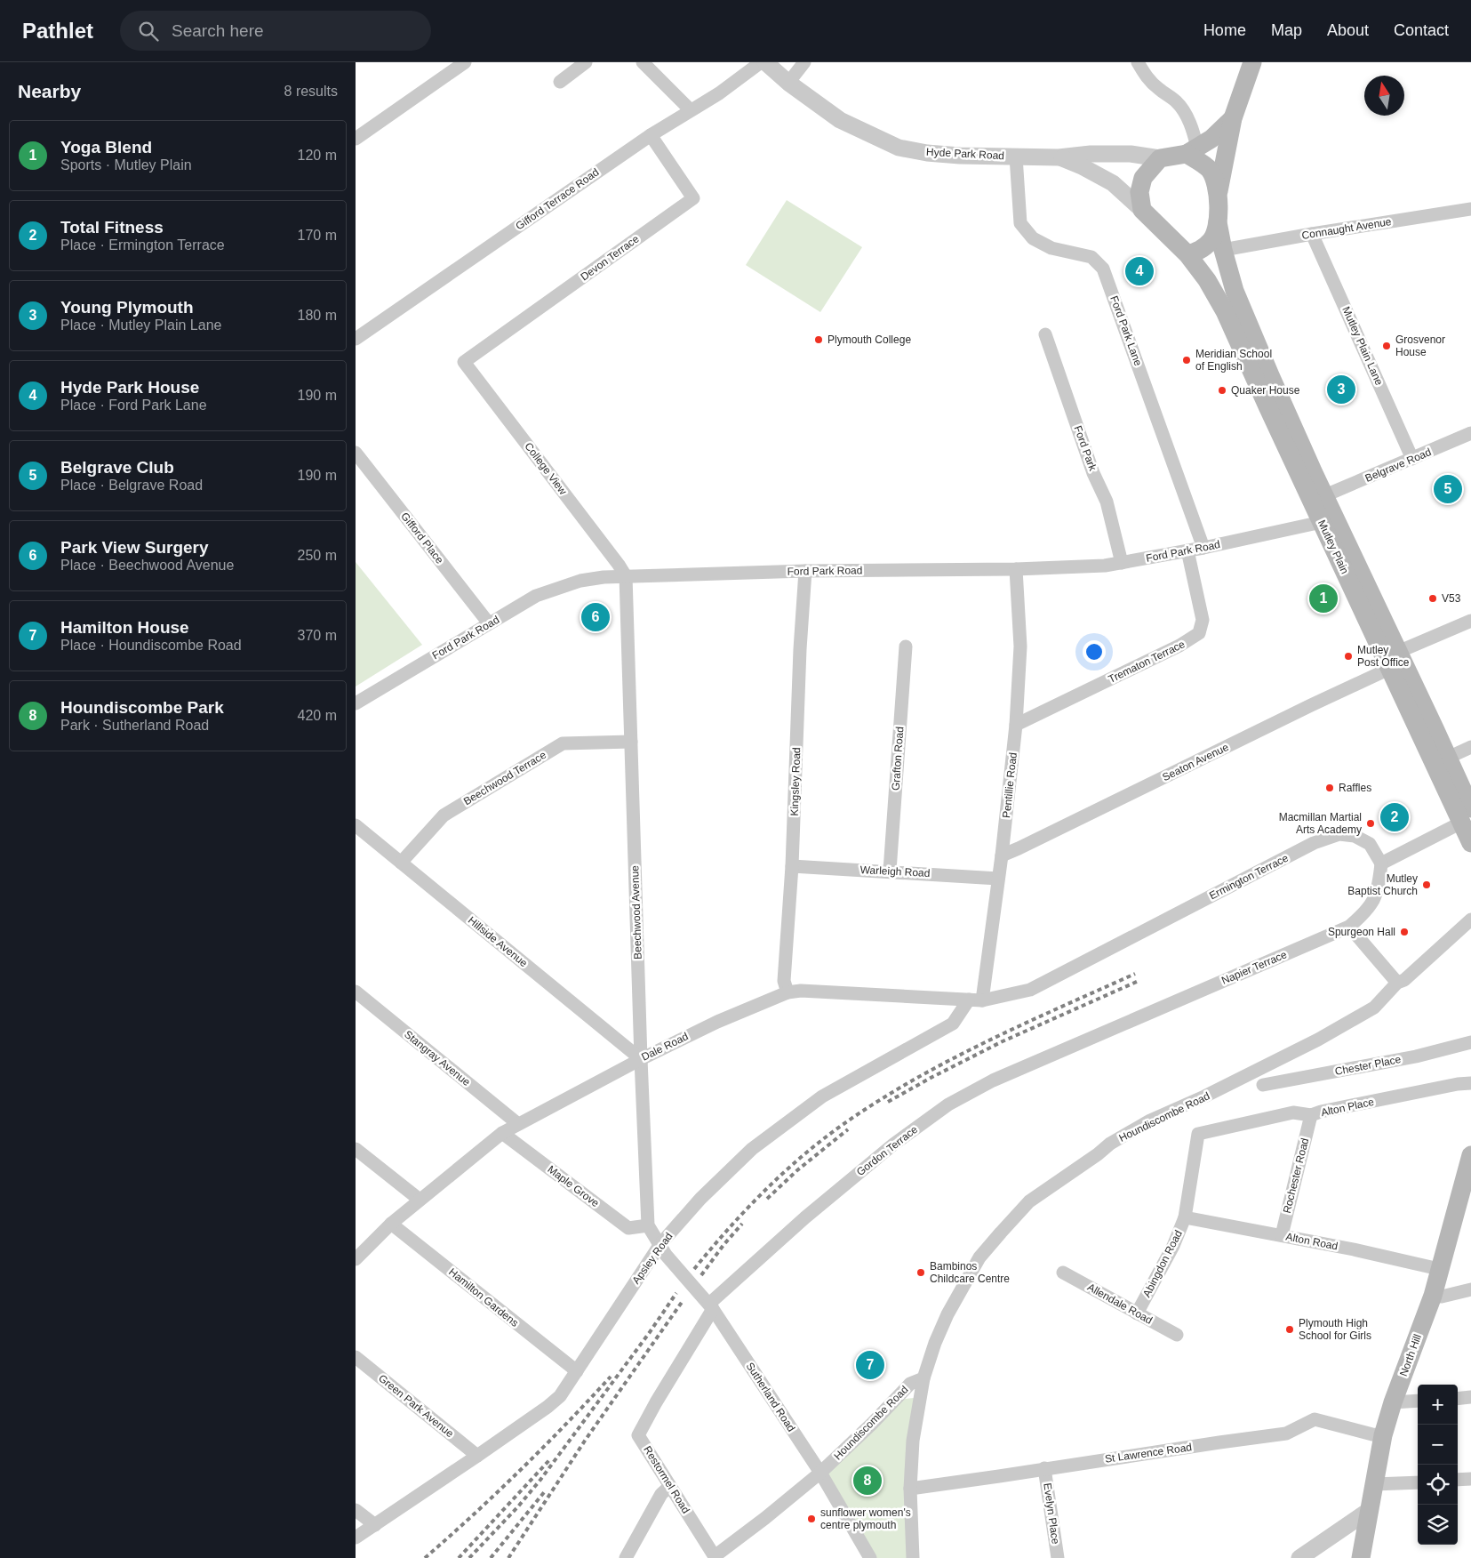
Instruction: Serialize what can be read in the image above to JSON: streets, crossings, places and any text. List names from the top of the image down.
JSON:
{
  "streets": {
    "main road": ["Mutley Plain", "North Hill"],
    "street": [
      "Hyde Park Road",
      "Gifford Terrace Road",
      "Connaught Avenue",
      "Devon Terrace",
      "Ford Park Lane",
      "Mutley Plain Lane",
      "Ford Park",
      "Belgrave Road",
      "College View",
      "Gifford Place",
      "Ford Park Road",
      "Trematon Terrace",
      "Grafton Road",
      "Seaton Avenue",
      "Beechwood Terrace",
      "Kingsley Road",
      "Pentillie Road",
      "Warleigh Road",
      "Ermington Terrace",
      "Beechwood Avenue",
      "Hillside Avenue",
      "Napier Terrace",
      "Dale Road",
      "Stangray Avenue",
      "Chester Place",
      "Alton Place",
      "Houndiscombe Road",
      "Gordon Terrace",
      "Rochester Road",
      "Maple Grove",
      "Alton Road",
      "Apsley Road",
      "Abingdon Road",
      "Hamilton Gardens",
      "Allendale Road",
      "Sutherland Road",
      "Green Park Avenue",
      "St Lawrence Road",
      "Restormel Road",
      "Evelyn Place"
    ]
  },
  "crossings": [
    ["Hyde Park Road", "Ford Park Lane"],
    ["Hyde Park Road", "Mutley Plain"],
    ["Gifford Terrace Road", "Devon Terrace"],
    ["Connaught Avenue", "Mutley Plain Lane"],
    ["Connaught Avenue", "Mutley Plain"],
    ["Devon Terrace", "College View"],
    ["Ford Park Lane", "Ford Park Road"],
    ["Mutley Plain Lane", "Belgrave Road"],
    ["Ford Park", "Ford Park Road"],
    ["Belgrave Road", "Mutley Plain"],
    ["College View", "Ford Park Road"],
    ["College View", "Beechwood Avenue"],
    ["Gifford Place", "Ford Park Road"],
    ["Mutley Plain", "Ford Park Road"],
    ["Mutley Plain", "Seaton Avenue"],
    ["Ford Park Road", "Trematon Terrace"],
    ["Ford Park Road", "Kingsley Road"],
    ["Ford Park Road", "Pentillie Road"],
    ["Ford Park Road", "Beechwood Avenue"],
    ["Trematon Terrace", "Pentillie Road"],
    ["Grafton Road", "Warleigh Road"],
    ["Seaton Avenue", "Pentillie Road"],
    ["Beechwood Terrace", "Beechwood Avenue"],
    ["Beechwood Terrace", "Hillside Avenue"],
    ["Kingsley Road", "Warleigh Road"],
    ["Kingsley Road", "Dale Road"],
    ["Pentillie Road", "Warleigh Road"],
    ["Pentillie Road", "Dale Road"],
    ["Pentillie Road", "Apsley Road"],
    ["Ermington Terrace", "Napier Terrace"],
    ["Ermington Terrace", "Dale Road"],
    ["Beechwood Avenue", "Hillside Avenue"],
    ["Beechwood Avenue", "Dale Road"],
    ["Beechwood Avenue", "Maple Grove"],
    ["Hillside Avenue", "Dale Road"],
    ["Napier Terrace", "Gordon Terrace"],
    ["Dale Road", "Stangray Avenue"],
    ["Dale Road", "Maple Grove"],
    ["Dale Road", "Apsley Road"],
    ["Dale Road", "Hamilton Gardens"],
    ["Alton Place", "Rochester Road"],
    ["Alton Place", "Abingdon Road"],
    ["Houndiscombe Road", "Sutherland Road"],
    ["Houndiscombe Road", "St Lawrence Road"],
    ["Houndiscombe Road", "Restormel Road"],
    ["Gordon Terrace", "Sutherland Road"],
    ["Gordon Terrace", "Restormel Road"],
    ["Rochester Road", "Alton Road"],
    ["Alton Road", "Abingdon Road"],
    ["Alton Road", "North Hill"],
    ["Apsley Road", "Hamilton Gardens"],
    ["Apsley Road", "Sutherland Road"],
    ["Apsley Road", "Green Park Avenue"],
    ["Abingdon Road", "Allendale Road"],
    ["North Hill", "St Lawrence Road"],
    ["Sutherland Road", "Restormel Road"],
    ["St Lawrence Road", "Evelyn Place"]
  ],
  "places": [
    "Plymouth College",
    "Grosvenor House",
    "Meridian School of English",
    "Quaker House",
    "V53",
    "Mutley Post Office",
    "Raffles",
    "Macmillan Martial Arts Academy",
    "Mutley Baptist Church",
    "Spurgeon Hall",
    "Bambinos Childcare Centre",
    "Plymouth High School for Girls",
    "sunflower women's centre plymouth"
  ],
  "north": "top",
  "page": {
    "header": "Pathlet",
    "search": "Search here",
    "nav": [
      "Home",
      "Map",
      "About",
      "Contact"
    ],
    "heading": ["Nearby", "8 results"],
    "list": [
      {
        "mark": "1",
        "name": "Yoga Blend",
        "note": "Sports · Mutley Plain",
        "value": "120 m"
      },
      {
        "mark": "2",
        "name": "Total Fitness",
        "note": "Place · Ermington Terrace",
        "value": "170 m"
      },
      {
        "mark": "3",
        "name": "Young Plymouth",
        "note": "Place · Mutley Plain Lane",
        "value": "180 m"
      },
      {
        "mark": "4",
        "name": "Hyde Park House",
        "note": "Place · Ford Park Lane",
        "value": "190 m"
      },
      {
        "mark": "5",
        "name": "Belgrave Club",
        "note": "Place · Belgrave Road",
        "value": "190 m"
      },
      {
        "mark": "6",
        "name": "Park View Surgery",
        "note": "Place · Beechwood Avenue",
        "value": "250 m"
      },
      {
        "mark": "7",
        "name": "Hamilton House",
        "note": "Place · Houndiscombe Road",
        "value": "370 m"
      },
      {
        "mark": "8",
        "name": "Houndiscombe Park",
        "note": "Park · Sutherland Road",
        "value": "420 m"
      }
    ],
    "pins": [
      "4",
      "3",
      "5",
      "1",
      "6",
      "2",
      "7",
      "8"
    ],
    "map_buttons": ["+", "−"]
  }
}
